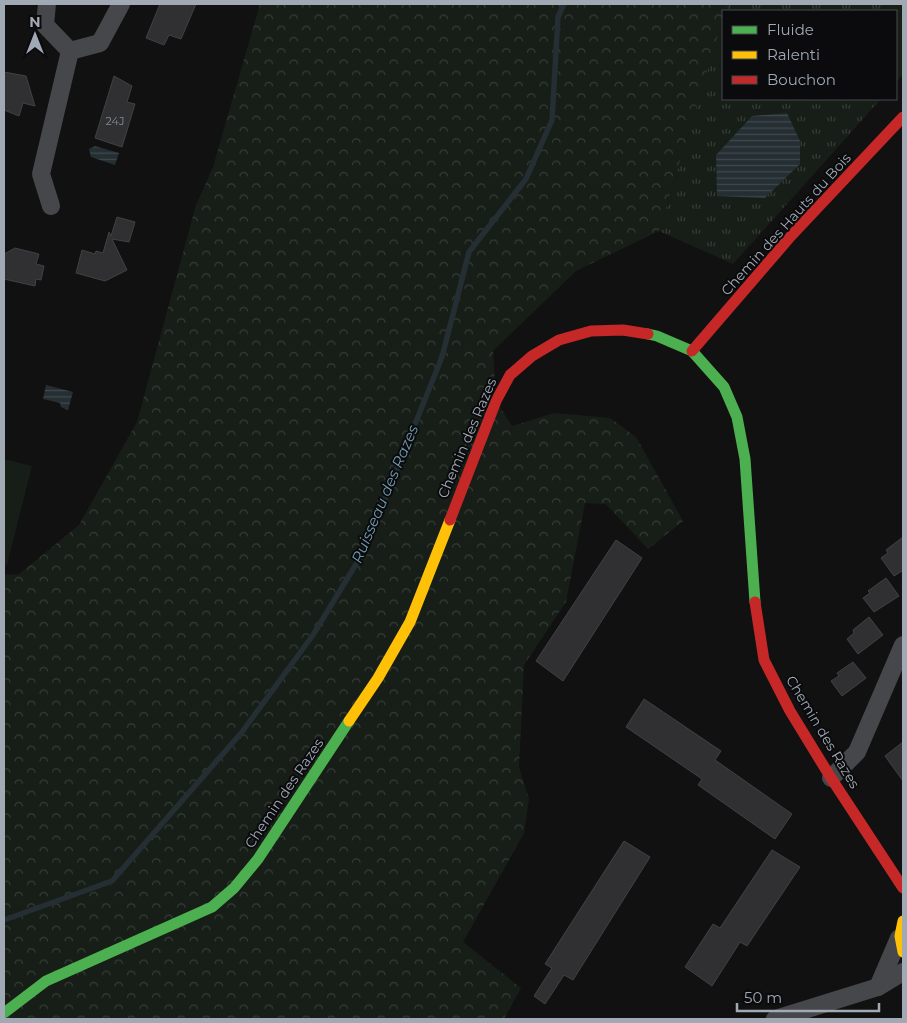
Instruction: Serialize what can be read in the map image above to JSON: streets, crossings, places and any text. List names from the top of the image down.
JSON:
{
  "streets": {
    "street": ["Chemin des Hauts du Bois", "Chemin des Razes"]
  },
  "crossings": [
    ["Chemin des Hauts du Bois", "Chemin des Razes"]
  ],
  "water": ["Ruisseau des Razes"],
  "house_numbers": ["24J"],
  "legend": ["Fluide", "Ralenti", "Bouchon"],
  "scale_bar": "50 m",
  "north": "top"
}
